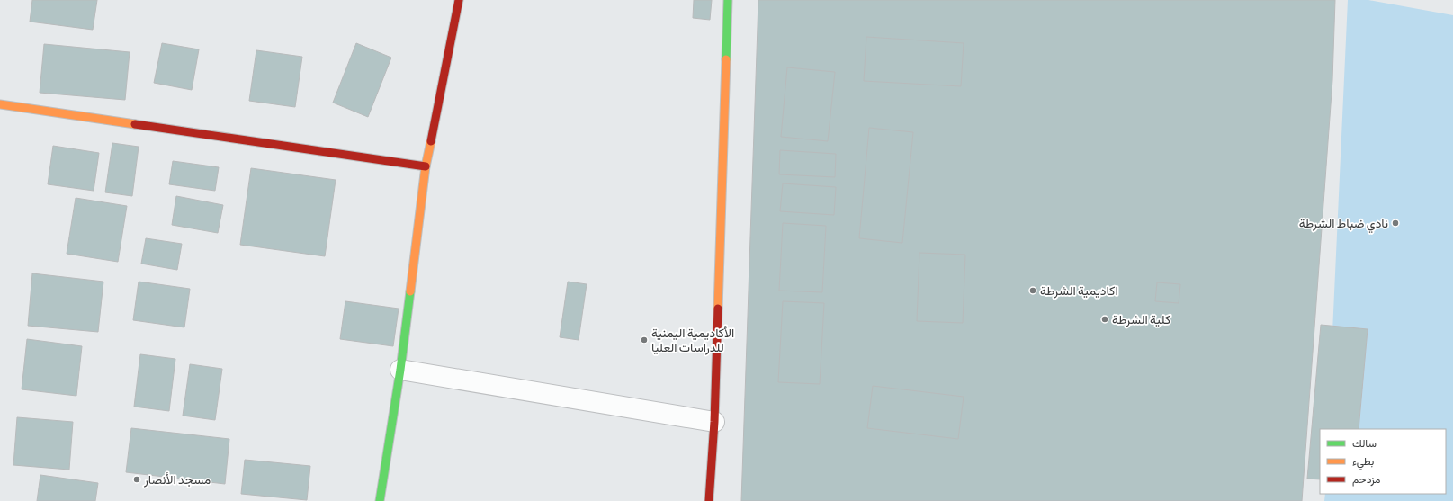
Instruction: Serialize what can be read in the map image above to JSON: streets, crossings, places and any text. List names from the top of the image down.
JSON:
{
  "places": [
    "نادي ضباط الشرطة",
    "اكاديمية الشرطة",
    "كلية الشرطة",
    "الأكاديمية اليمنية للدراسات العليا",
    "مسجد الأنصار"
  ],
  "legend": ["سالك", "بطيء", "مزدحم"]
}
